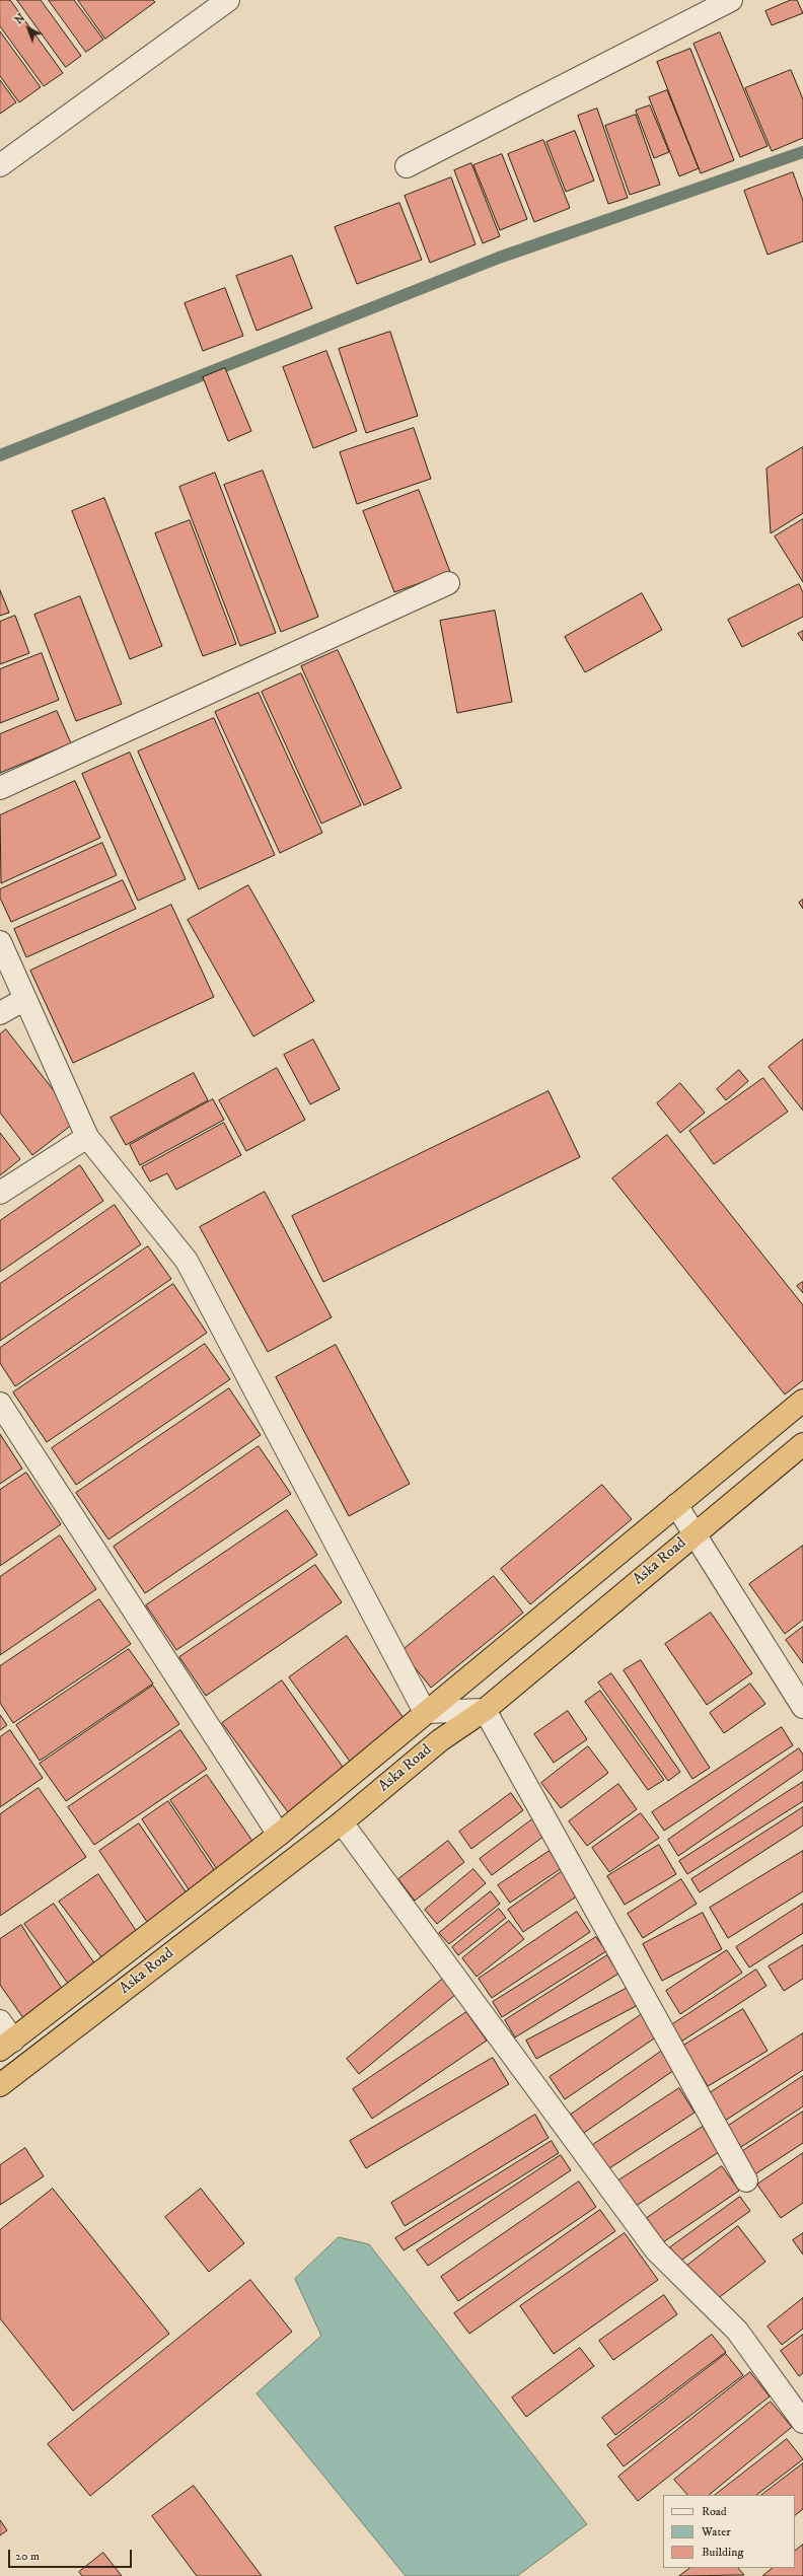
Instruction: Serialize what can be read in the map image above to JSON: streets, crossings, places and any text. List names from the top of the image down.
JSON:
{
  "streets": {
    "highway": ["Aska Road"]
  },
  "legend": ["Road", "Water", "Building"],
  "scale_bar": "20 m",
  "north": "top left"
}
